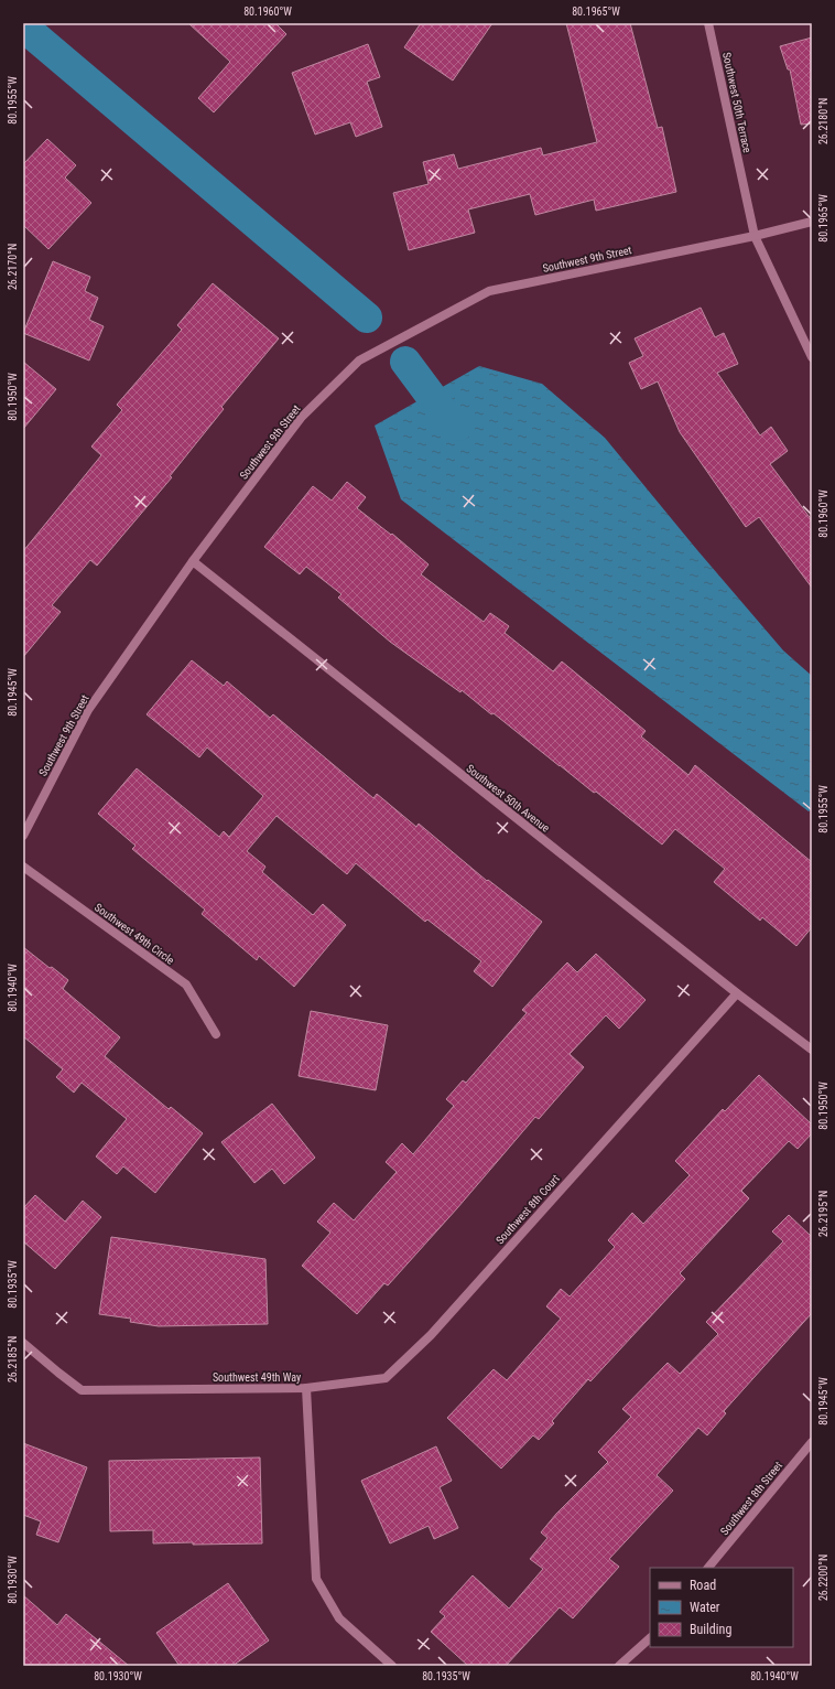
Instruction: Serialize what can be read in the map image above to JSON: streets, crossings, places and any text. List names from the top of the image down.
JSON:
{
  "streets": {
    "street": [
      "Southwest 50th Terrace",
      "Southwest 9th Street",
      "Southwest 50th Avenue",
      "Southwest 49th Circle",
      "Southwest 8th Court",
      "Southwest 49th Way",
      "Southwest 8th Street"
    ]
  },
  "crossings": [
    ["Southwest 50th Terrace", "Southwest 9th Street"],
    ["Southwest 9th Street", "Southwest 50th Avenue"],
    ["Southwest 50th Avenue", "Southwest 8th Court"],
    ["Southwest 8th Court", "Southwest 49th Way"]
  ],
  "legend": ["Road", "Water", "Building"],
  "coordinates": [
    "80.1960°W",
    "80.1965°W",
    "80.1955°W",
    "26.2180°N",
    "26.2170°N",
    "80.1950°W",
    "80.1945°W",
    "80.1940°W",
    "26.2195°N",
    "80.1935°W",
    "26.2185°N",
    "26.2200°N",
    "80.1930°W"
  ]
}
